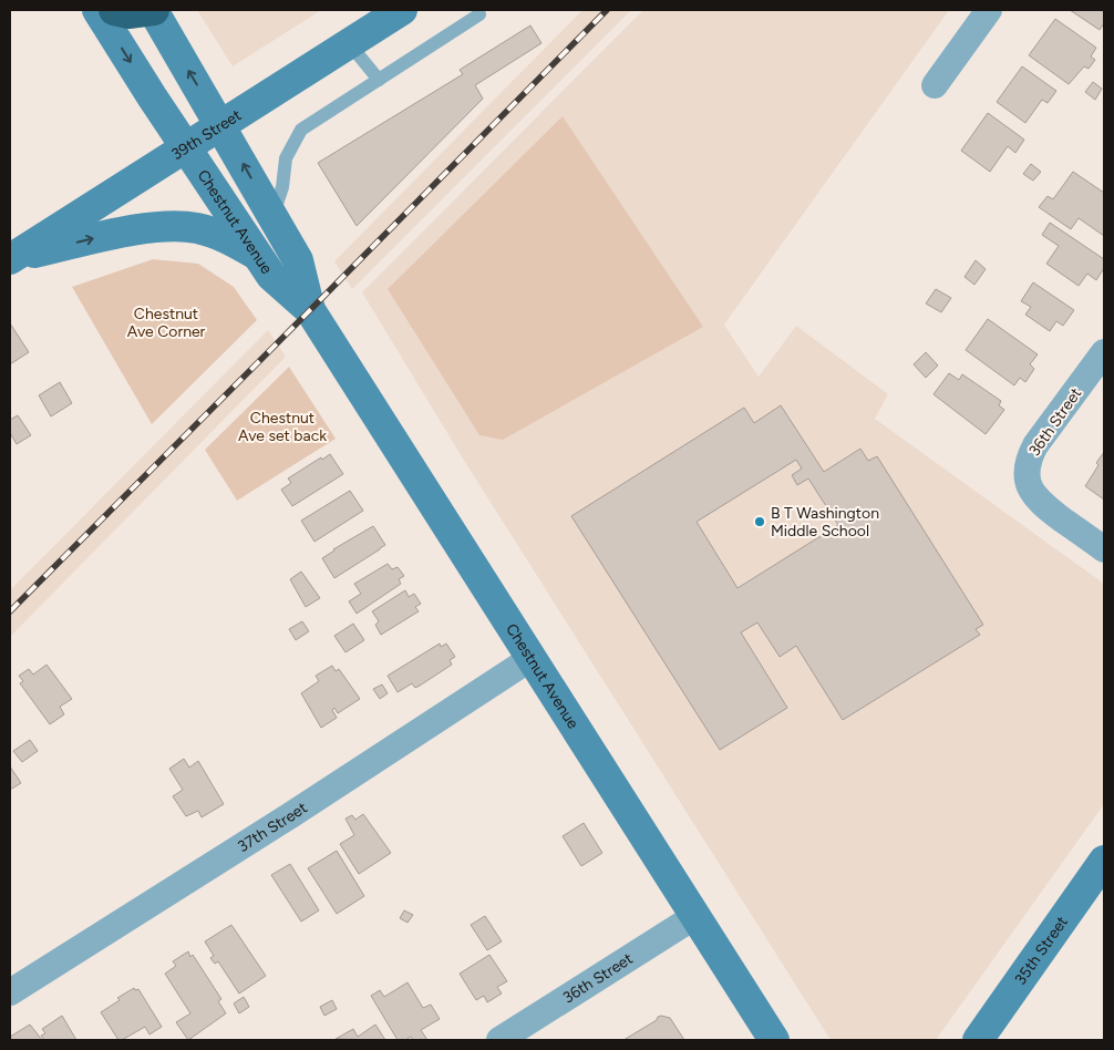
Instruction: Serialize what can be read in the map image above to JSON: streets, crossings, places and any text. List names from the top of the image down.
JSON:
{
  "streets": {
    "main road": ["39th Street", "Chestnut Avenue", "35th Street"],
    "street": ["36th Street", "37th Street"]
  },
  "crossings": [
    ["39th Street", "Chestnut Avenue"],
    ["Chestnut Avenue", "36th Street"],
    ["Chestnut Avenue", "37th Street"]
  ],
  "parks": ["Chestnut Ave Corner", "Chestnut Ave set back"],
  "places": ["B T Washington Middle School"]
}
